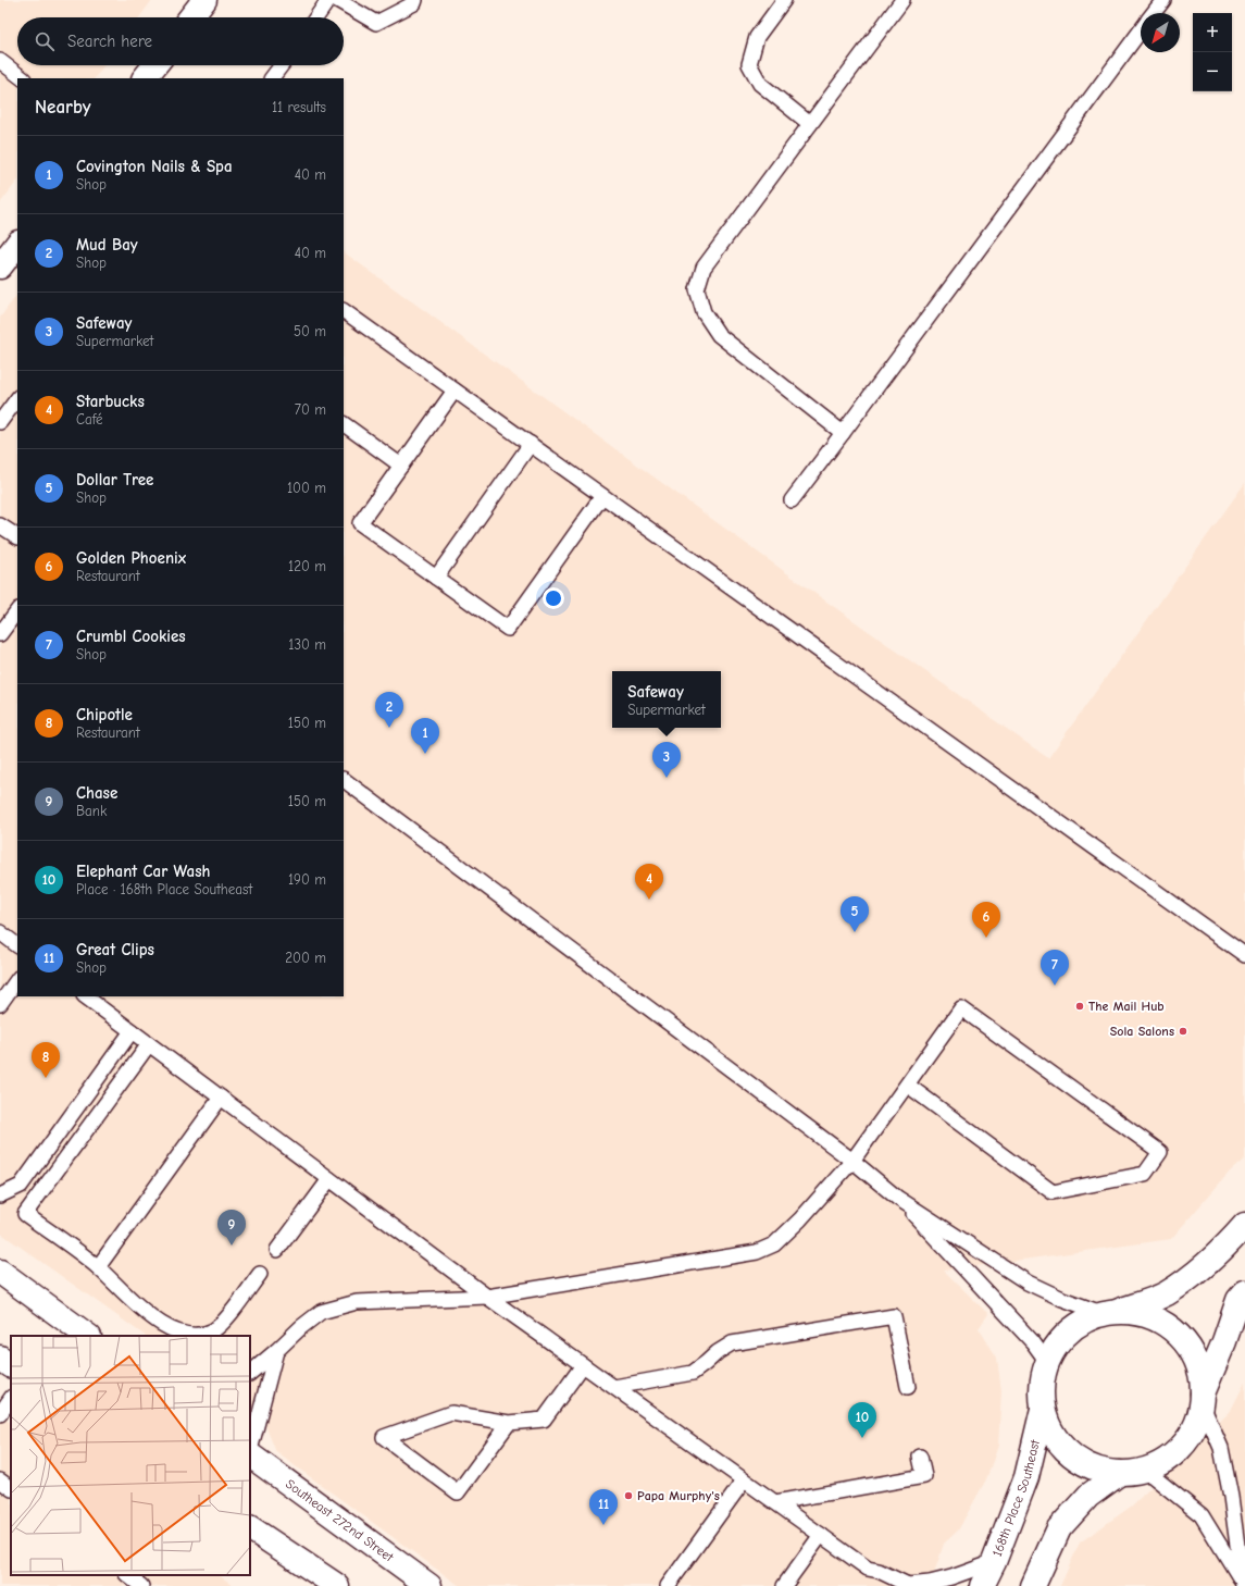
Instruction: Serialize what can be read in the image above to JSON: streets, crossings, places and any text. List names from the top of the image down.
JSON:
{
  "streets": {
    "street": ["168th Place Southeast", "Southeast 272nd Street"]
  },
  "places": ["The Mail Hub", "Sola Salons", "Papa Murphy's"],
  "north": "bottom left",
  "page": {
    "map_buttons": ["+", "−"],
    "search": "Search here",
    "heading": ["Nearby", "11 results"],
    "list": [
      {
        "mark": "1",
        "name": "Covington Nails & Spa",
        "note": "Shop",
        "value": "40 m"
      },
      {
        "mark": "2",
        "name": "Mud Bay",
        "note": "Shop",
        "value": "40 m"
      },
      {
        "mark": "3",
        "name": "Safeway",
        "note": "Supermarket",
        "value": "50 m"
      },
      {
        "mark": "4",
        "name": "Starbucks",
        "note": "Café",
        "value": "70 m"
      },
      {
        "mark": "5",
        "name": "Dollar Tree",
        "note": "Shop",
        "value": "100 m"
      },
      {
        "mark": "6",
        "name": "Golden Phoenix",
        "note": "Restaurant",
        "value": "120 m"
      },
      {
        "mark": "7",
        "name": "Crumbl Cookies",
        "note": "Shop",
        "value": "130 m"
      },
      {
        "mark": "8",
        "name": "Chipotle",
        "note": "Restaurant",
        "value": "150 m"
      },
      {
        "mark": "9",
        "name": "Chase",
        "note": "Bank",
        "value": "150 m"
      },
      {
        "mark": "10",
        "name": "Elephant Car Wash",
        "note": "Place · 168th Place Southeast",
        "value": "190 m"
      },
      {
        "mark": "11",
        "name": "Great Clips",
        "note": "Shop",
        "value": "200 m"
      }
    ],
    "popup": ["Safeway", "Supermarket"],
    "pins": [
      "2",
      "1",
      "3",
      "4",
      "5",
      "6",
      "7",
      "8",
      "9",
      "10",
      "11"
    ]
  }
}
